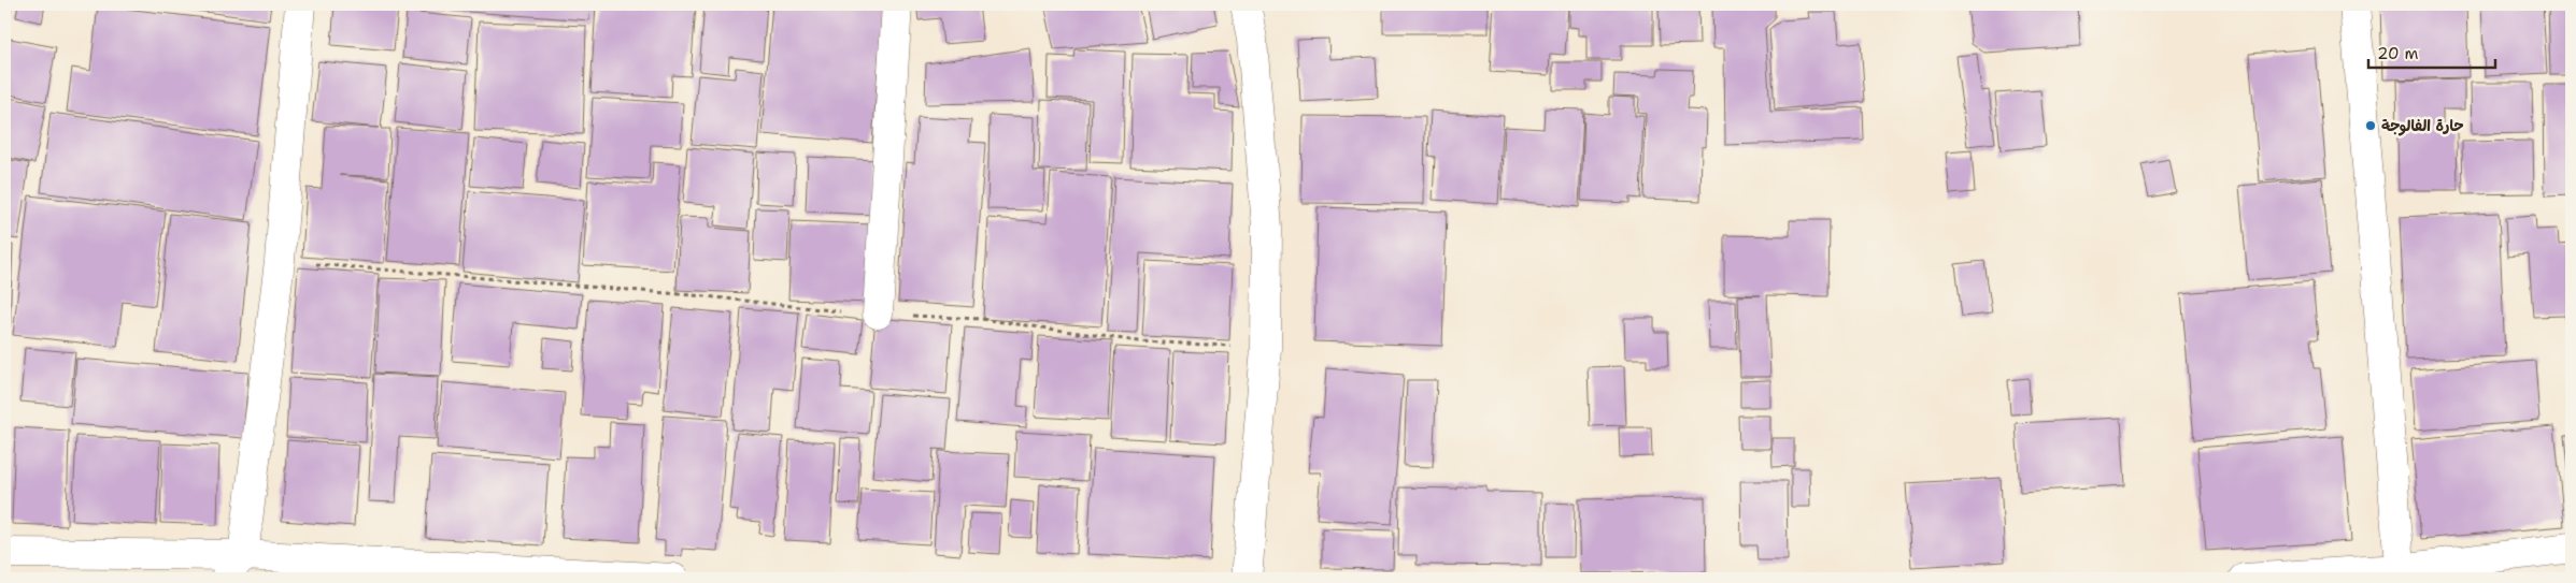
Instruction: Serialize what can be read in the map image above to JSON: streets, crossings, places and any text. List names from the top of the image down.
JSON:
{
  "places": ["حارة الفالوجة"],
  "scale_bar": "20 m"
}
